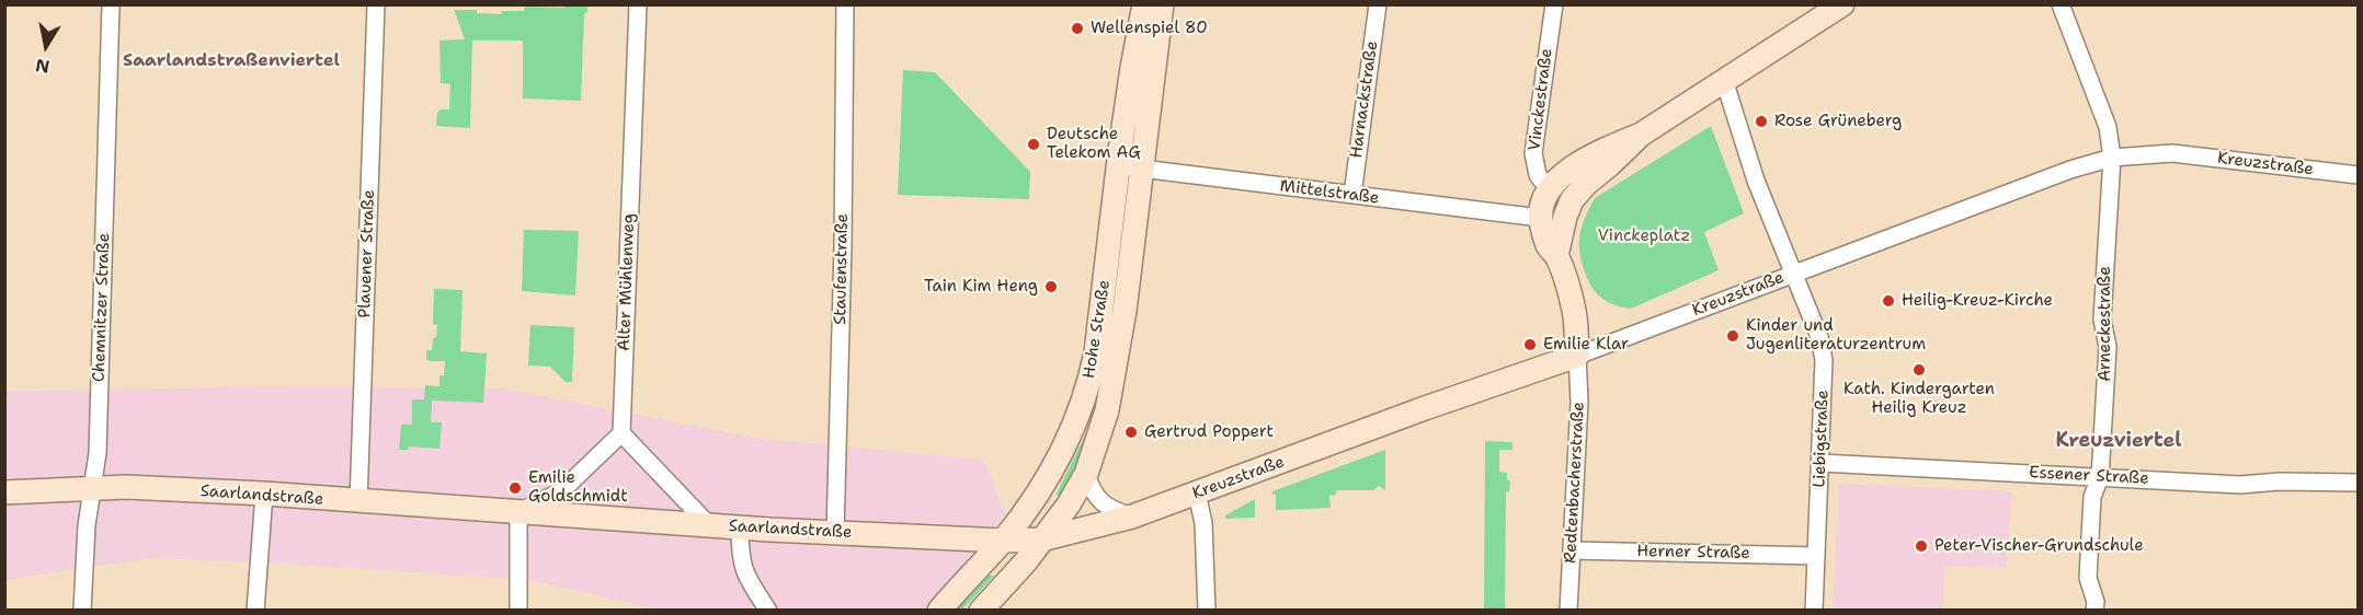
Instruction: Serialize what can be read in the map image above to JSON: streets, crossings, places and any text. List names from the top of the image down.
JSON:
{
  "streets": {
    "street": [
      "Harnackstraße",
      "Vinckestraße",
      "Kreuzstraße",
      "Mittelstraße",
      "Plauener Straße",
      "Staufenstraße",
      "Alter Mühlenweg",
      "Chemnitzer Straße",
      "Arneckestraße",
      "Hohe Straße",
      "Liebigstraße",
      "Essener Straße",
      "Redtenbacherstraße",
      "Saarlandstraße",
      "Herner Straße"
    ]
  },
  "crossings": [
    ["Harnackstraße", "Mittelstraße"],
    ["Kreuzstraße", "Arneckestraße"],
    ["Kreuzstraße", "Hohe Straße"],
    ["Kreuzstraße", "Liebigstraße"],
    ["Kreuzstraße", "Redtenbacherstraße"],
    ["Kreuzstraße", "Saarlandstraße"],
    ["Mittelstraße", "Hohe Straße"],
    ["Plauener Straße", "Saarlandstraße"],
    ["Staufenstraße", "Saarlandstraße"],
    ["Alter Mühlenweg", "Saarlandstraße"],
    ["Chemnitzer Straße", "Saarlandstraße"],
    ["Arneckestraße", "Essener Straße"],
    ["Hohe Straße", "Saarlandstraße"],
    ["Liebigstraße", "Essener Straße"],
    ["Liebigstraße", "Herner Straße"],
    ["Redtenbacherstraße", "Herner Straße"]
  ],
  "districts": ["Saarlandstraßenviertel", "Kreuzviertel"],
  "parks": ["Vinckeplatz"],
  "places": [
    "Wellenspiel 80",
    "Rose Grüneberg",
    "Deutsche Telekom AG",
    "Tain Kim Heng",
    "Heilig-Kreuz-Kirche",
    "Kinder und Jugenliteraturzentrum",
    "Emilie Klar",
    "Kath. Kindergarten Heilig Kreuz",
    "Gertrud Poppert",
    "Emilie Goldschmidt",
    "Peter-Vischer-Grundschule"
  ],
  "north": "bottom"
}
